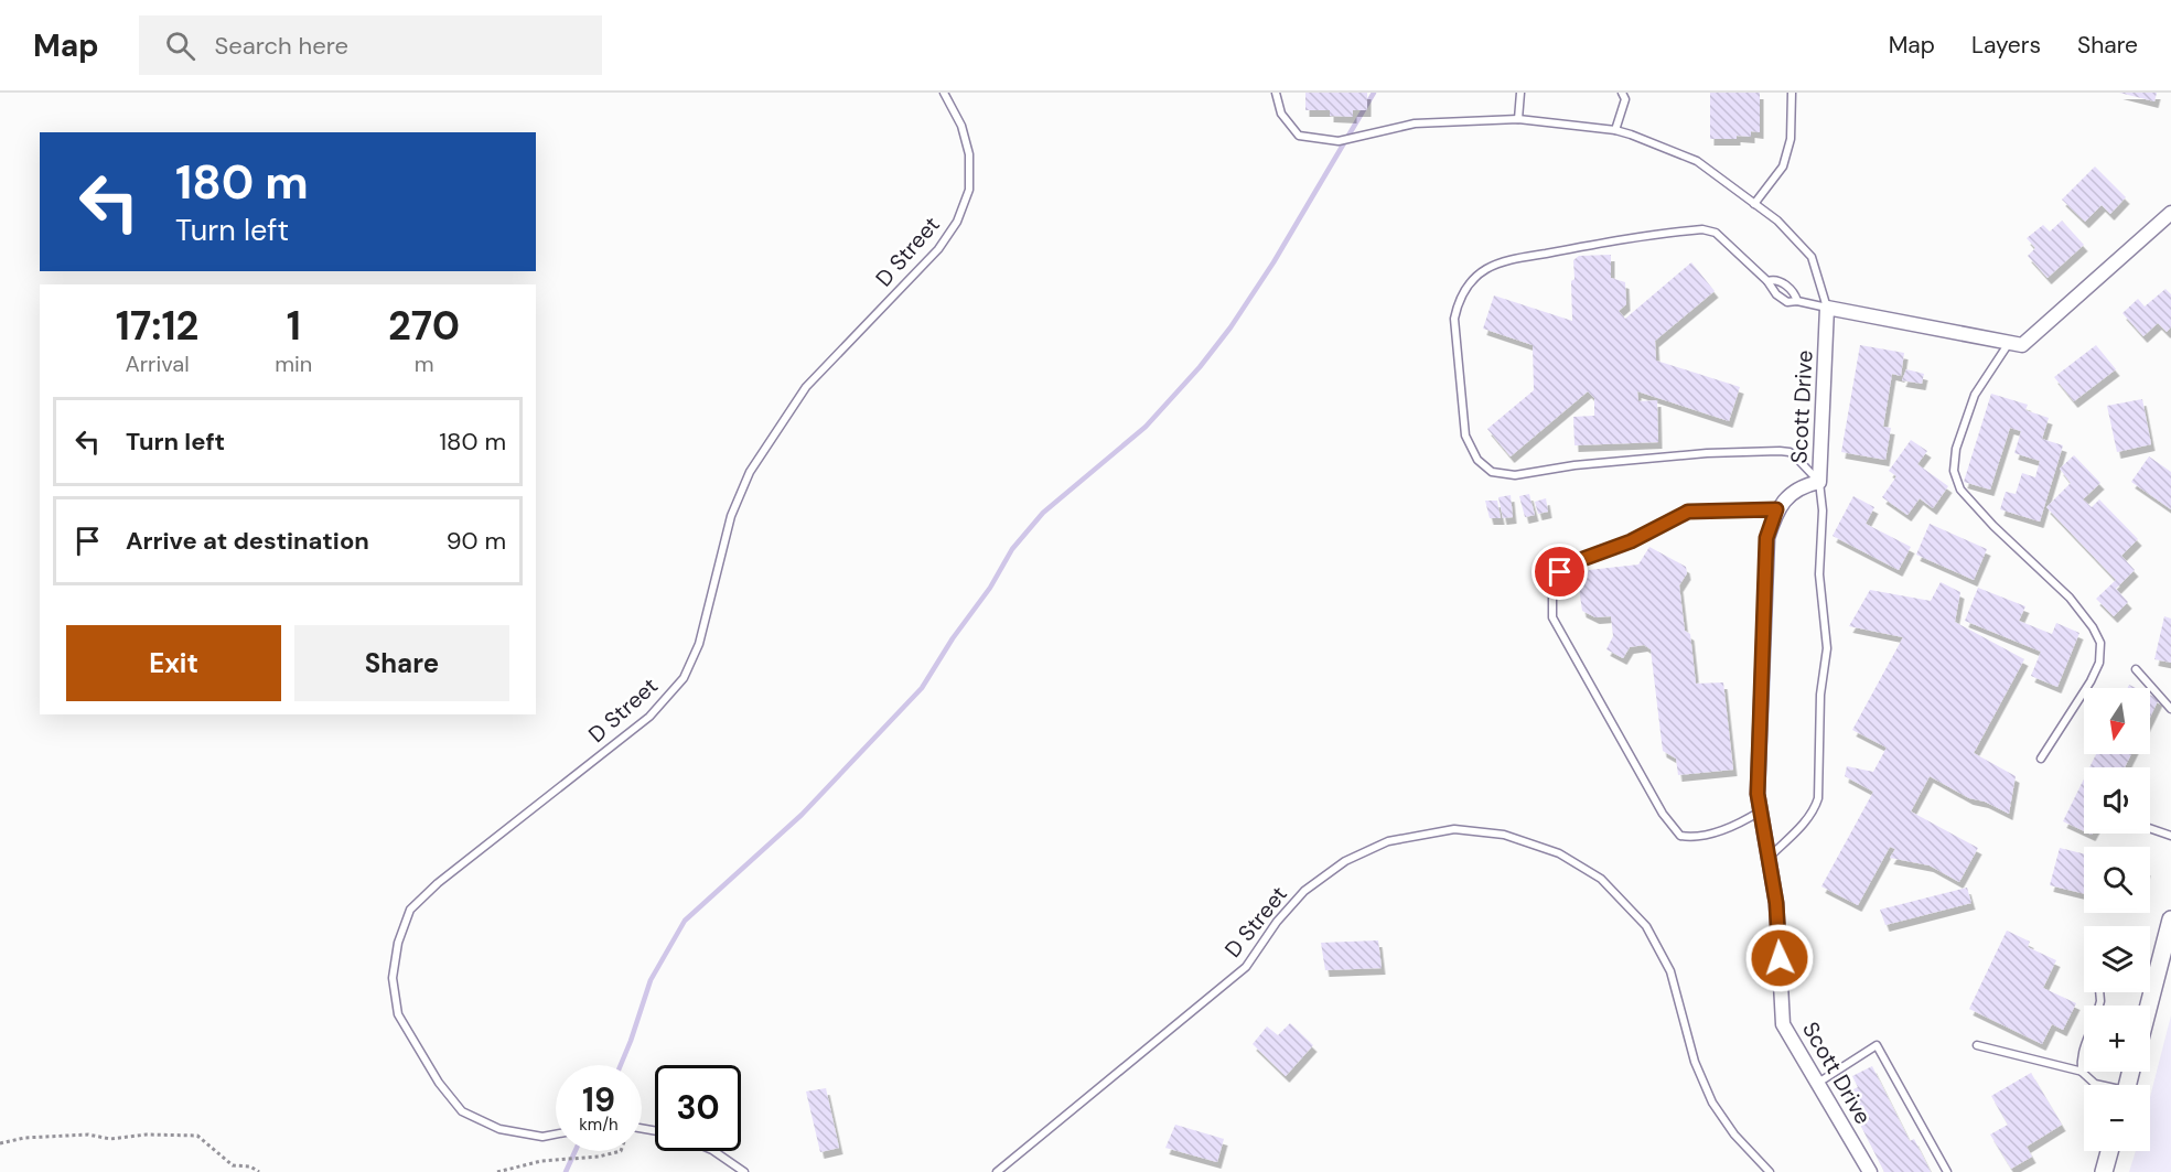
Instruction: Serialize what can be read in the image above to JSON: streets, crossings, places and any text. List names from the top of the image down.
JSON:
{
  "streets": {
    "street": ["Scott Drive"],
    "lane": ["D Street"]
  },
  "north": "bottom",
  "page": {
    "header": "Map",
    "search": "Search here",
    "nav": ["Map", "Layers", "Share"],
    "turn": ["180 m", "Turn left"],
    "eta": [
      "17:12",
      "Arrival",
      "1",
      "min",
      "270",
      "m"
    ],
    "list": [
      {
        "name": "Turn left",
        "value": "180 m"
      },
      {
        "name": "Arrive at destination",
        "value": "90 m"
      }
    ],
    "buttons": ["Exit", "Share"],
    "map_buttons": ["+", "−"],
    "speed": "19 km/h",
    "limit": "30"
  }
}
